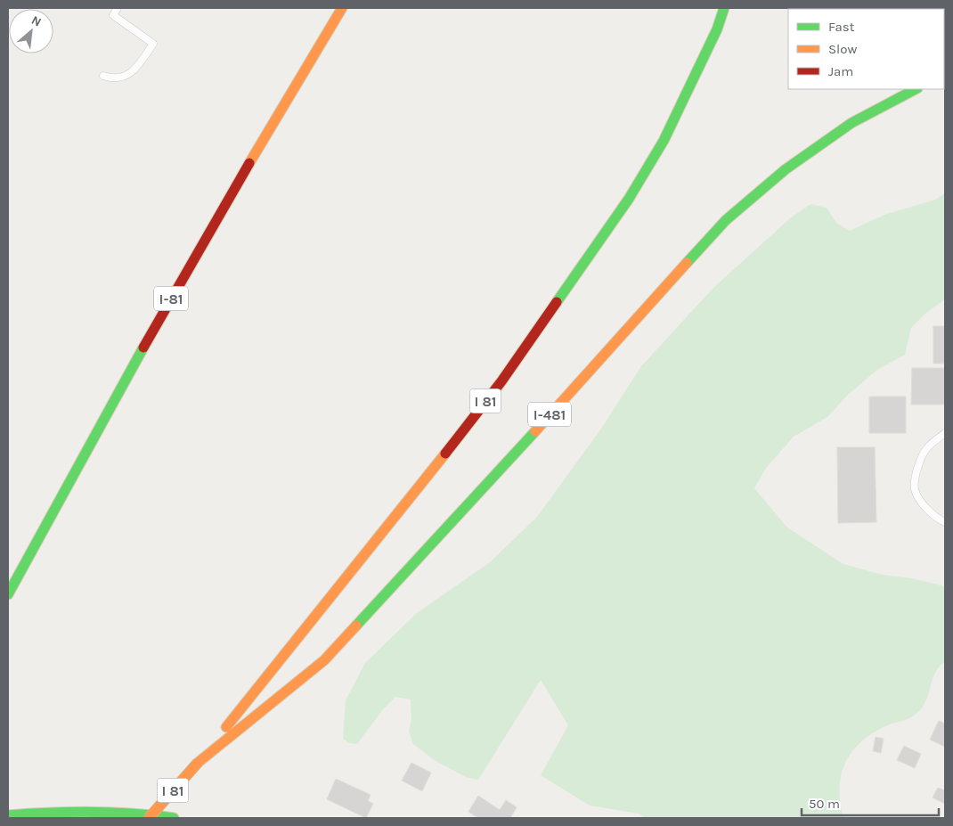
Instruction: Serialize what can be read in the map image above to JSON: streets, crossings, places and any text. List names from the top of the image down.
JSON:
{
  "streets": {
    "main road": ["I-81", "I 81", "I-481"]
  },
  "crossings": [
    ["I 81", "I-481"]
  ],
  "legend": ["Fast", "Slow", "Jam"],
  "scale_bar": "50 m",
  "north": "top right"
}
